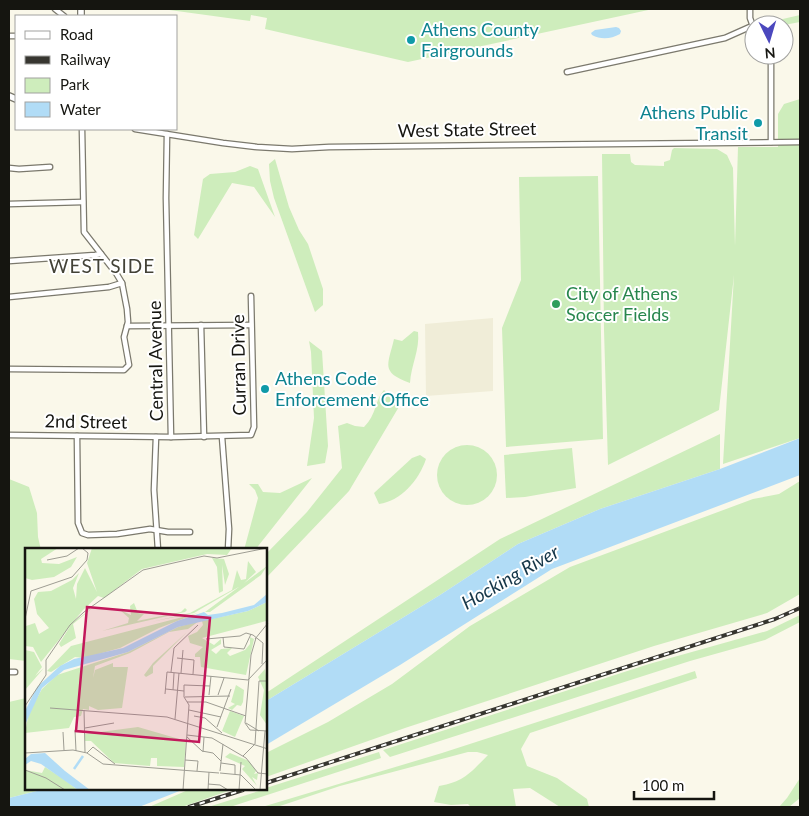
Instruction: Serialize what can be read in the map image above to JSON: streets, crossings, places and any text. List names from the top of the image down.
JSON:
{
  "streets": {
    "street": [
      "West State Street",
      "Central Avenue",
      "Curran Drive",
      "2nd Street"
    ]
  },
  "crossings": [
    ["West State Street", "Central Avenue"],
    ["Central Avenue", "2nd Street"],
    ["Curran Drive", "2nd Street"]
  ],
  "districts": ["WEST SIDE"],
  "water": ["Hocking River"],
  "places": [
    "Athens County Fairgrounds",
    "Athens Public Transit",
    "City of Athens Soccer Fields",
    "Athens Code Enforcement Office"
  ],
  "legend": [
    "Road",
    "Railway",
    "Park",
    "Water"
  ],
  "scale_bar": "100 m",
  "north": "bottom"
}
